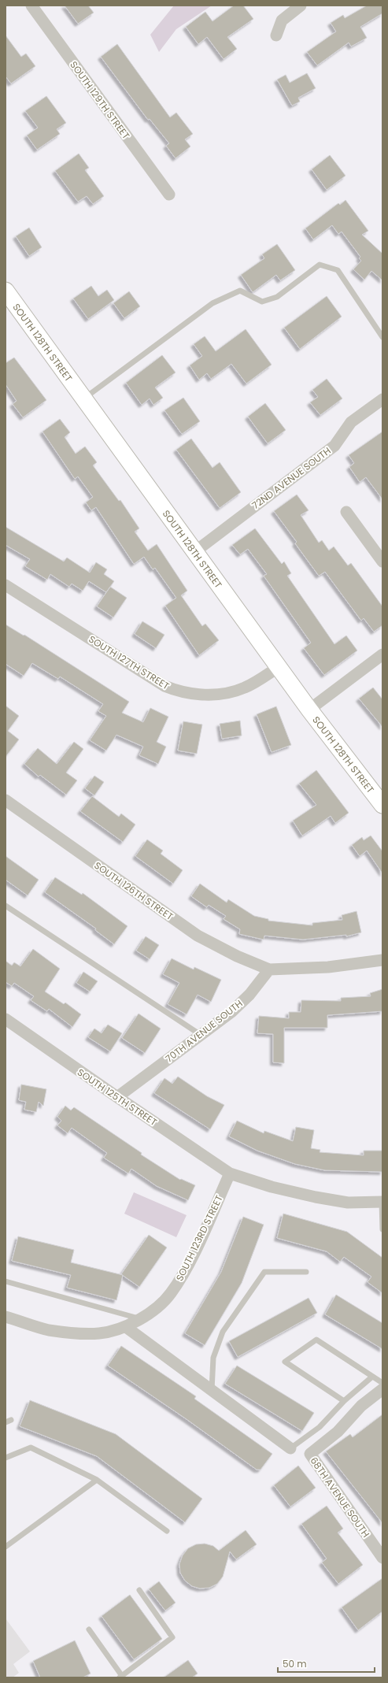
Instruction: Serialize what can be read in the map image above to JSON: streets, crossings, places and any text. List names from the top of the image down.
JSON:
{
  "streets": {
    "street": [
      "SOUTH 129TH STREET",
      "SOUTH 128TH STREET",
      "72ND AVENUE SOUTH",
      "SOUTH 127TH STREET",
      "SOUTH 126TH STREET",
      "70TH AVENUE SOUTH",
      "SOUTH 125TH STREET",
      "SOUTH 123RD STREET",
      "68TH AVENUE SOUTH"
    ]
  },
  "crossings": [
    ["SOUTH 128TH STREET", "72ND AVENUE SOUTH"],
    ["SOUTH 128TH STREET", "SOUTH 127TH STREET"],
    ["SOUTH 126TH STREET", "70TH AVENUE SOUTH"],
    ["70TH AVENUE SOUTH", "SOUTH 125TH STREET"],
    ["SOUTH 125TH STREET", "SOUTH 123RD STREET"]
  ],
  "scale_bar": "50 m"
}
